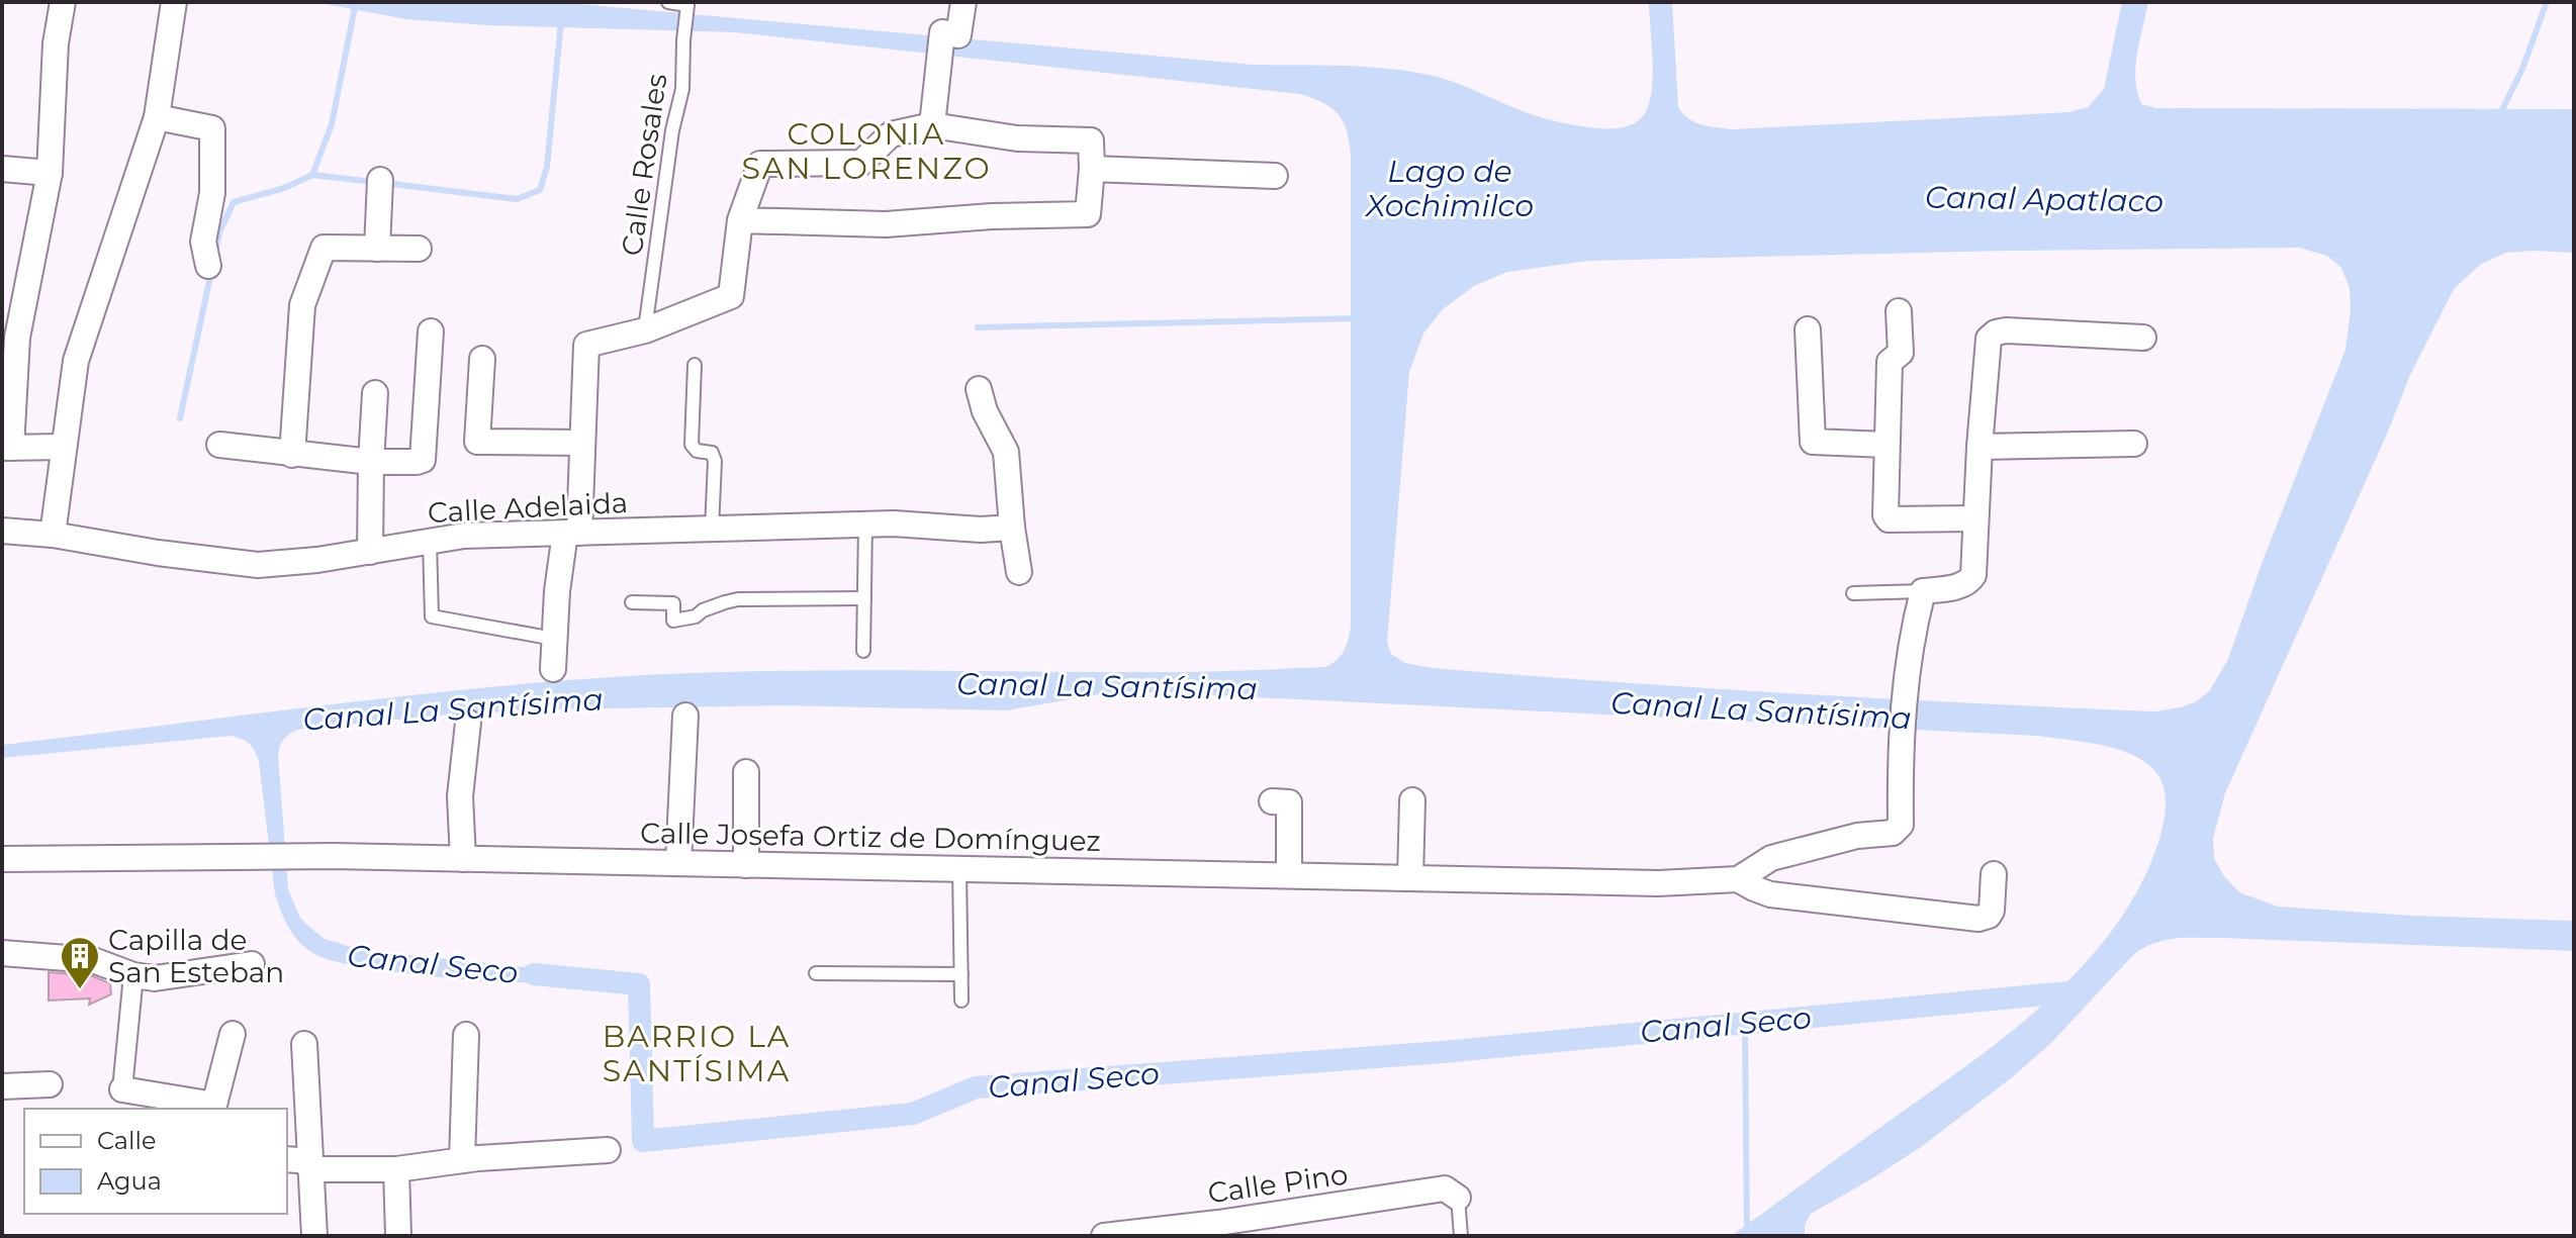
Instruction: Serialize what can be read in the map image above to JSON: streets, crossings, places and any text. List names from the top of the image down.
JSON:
{
  "streets": {
    "street": ["Calle Adelaida", "Calle Josefa Ortiz de Domínguez", "Calle Pino"],
    "lane": ["Calle Rosales"]
  },
  "districts": ["COLONIA SAN LORENZO", "BARRIO LA SANTÍSIMA"],
  "water": [
    "Lago de Xochimilco",
    "Canal Apatlaco",
    "Canal La Santísima",
    "Canal Seco"
  ],
  "places": {
    "building": ["Capilla de San Esteban"]
  },
  "legend": ["Calle", "Agua"]
}
